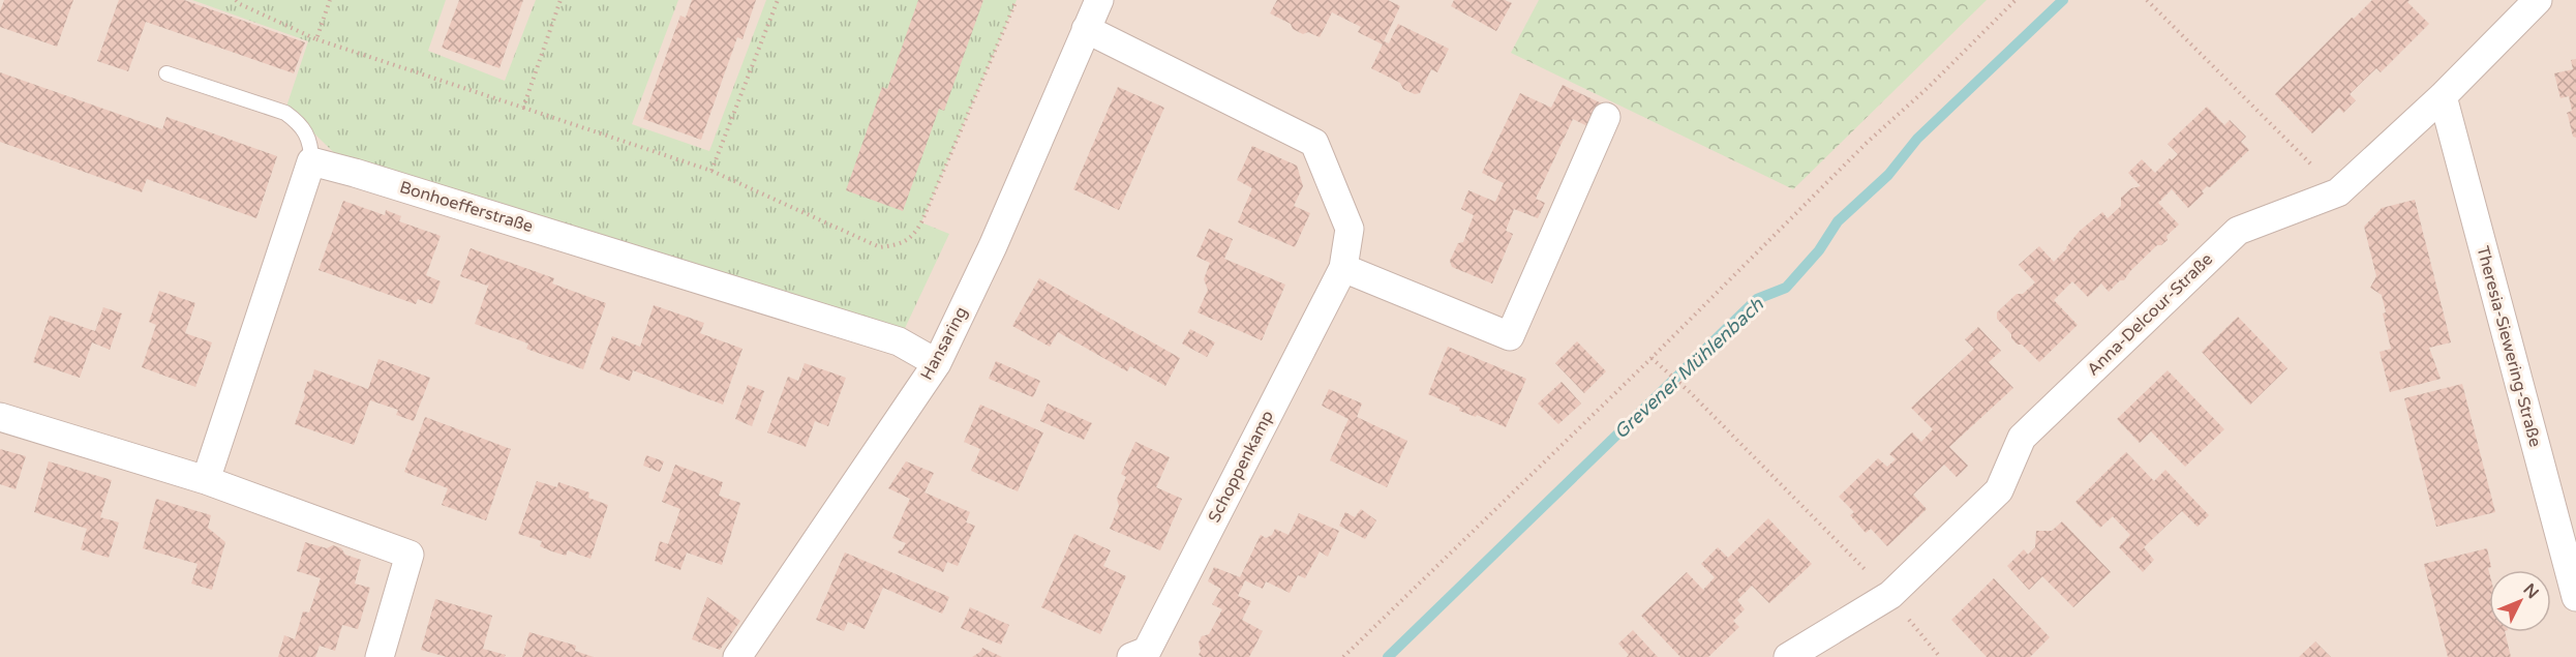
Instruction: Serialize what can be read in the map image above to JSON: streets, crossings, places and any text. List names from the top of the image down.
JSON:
{
  "streets": {
    "street": [
      "Bonhoefferstraße",
      "Anna-Delcour-Straße",
      "Hansaring",
      "Theresia-Siewering-Straße",
      "Schoppenkamp"
    ]
  },
  "crossings": [
    ["Bonhoefferstraße", "Hansaring"],
    ["Anna-Delcour-Straße", "Theresia-Siewering-Straße"],
    ["Hansaring", "Schoppenkamp"]
  ],
  "water": ["Grevener Mühlenbach"],
  "north": "top right"
}
